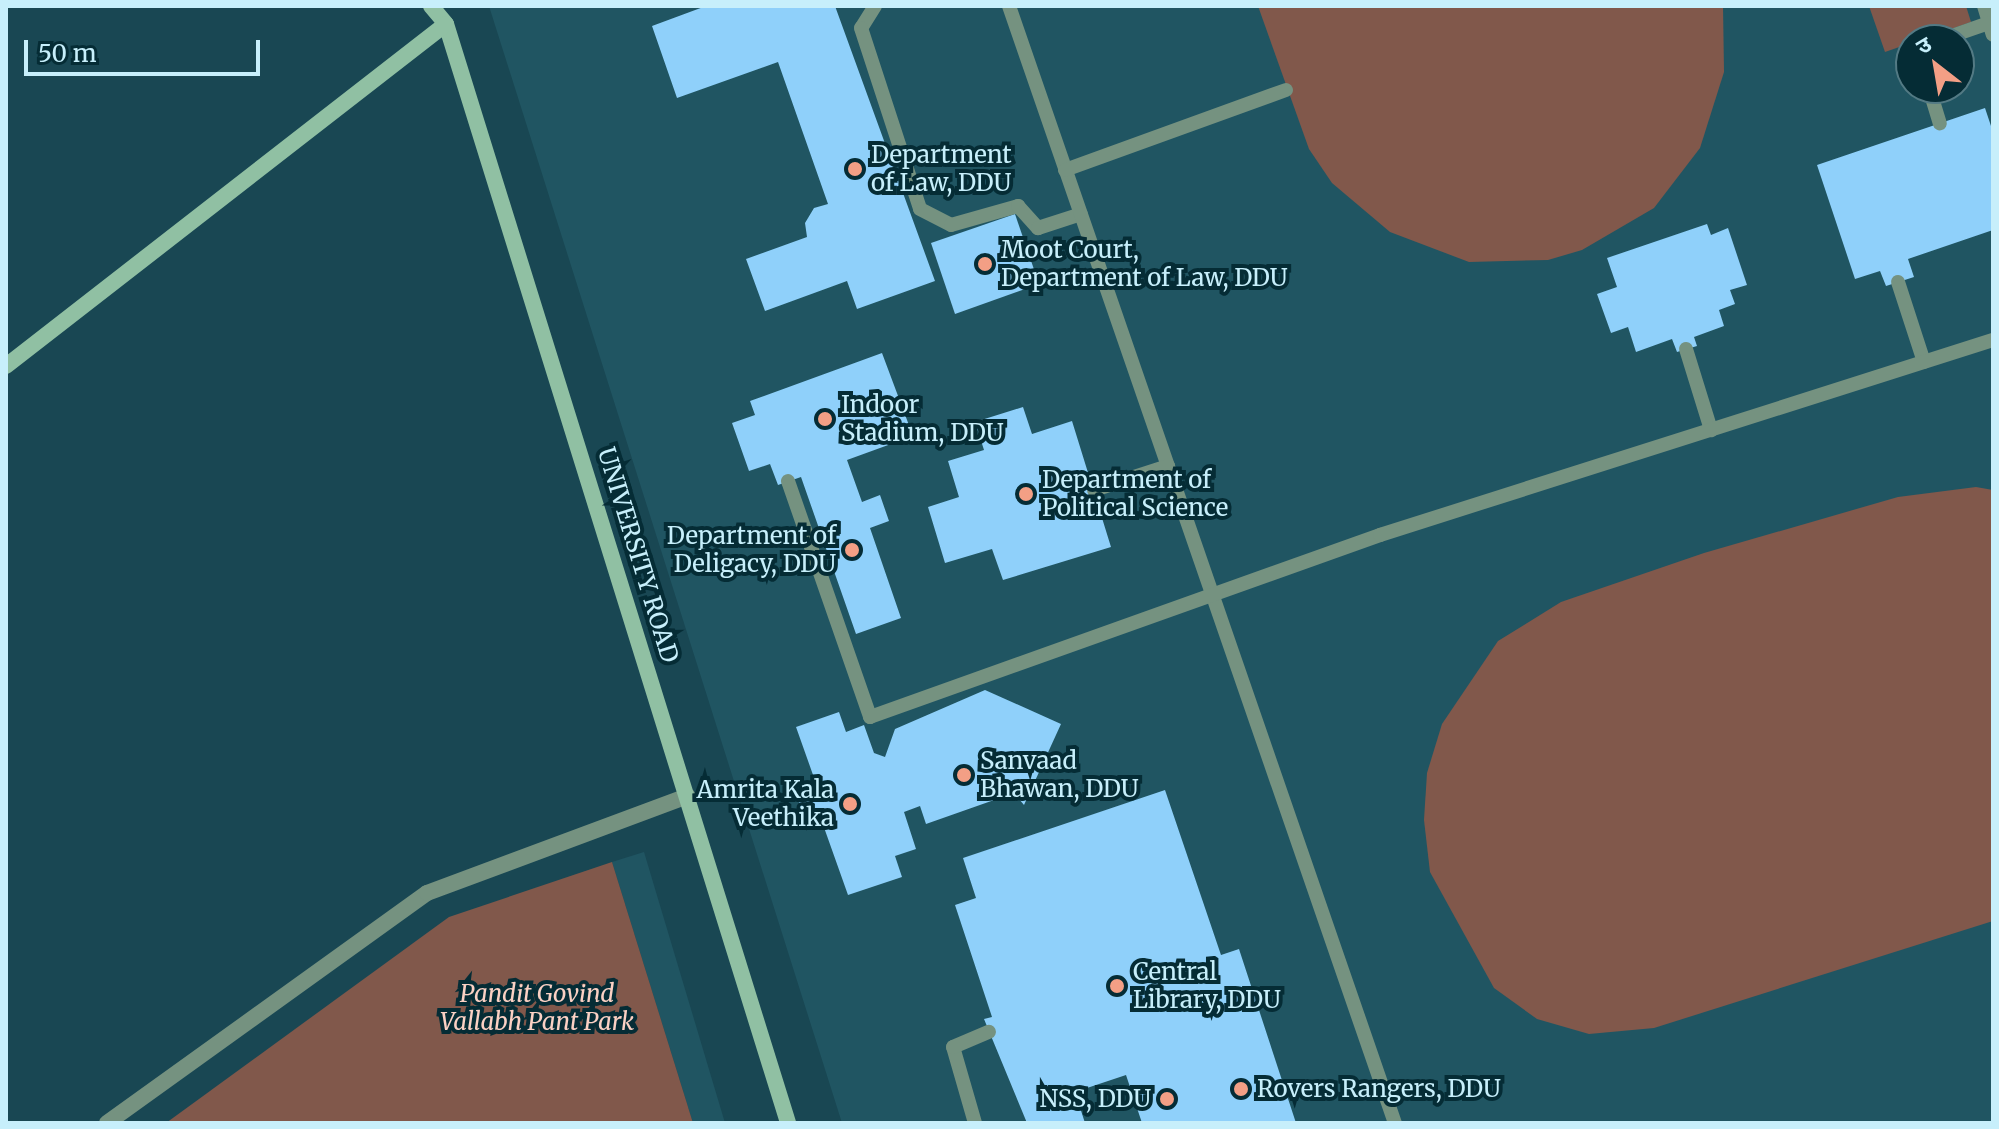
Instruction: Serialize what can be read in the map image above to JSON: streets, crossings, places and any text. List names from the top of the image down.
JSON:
{
  "streets": {
    "main road": ["UNIVERSITY ROAD"]
  },
  "parks": ["Pandit Govind Vallabh Pant Park"],
  "places": [
    "Department of Law, DDU",
    "Moot Court, Department of Law, DDU",
    "Indoor Stadium, DDU",
    "Department of Political Science",
    "Department of Deligacy, DDU",
    "Sanvaad Bhawan, DDU",
    "Amrita Kala Veethika",
    "Central Library, DDU",
    "Rovers Rangers, DDU",
    "NSS, DDU"
  ],
  "scale_bar": "50 m",
  "north": "top left"
}
